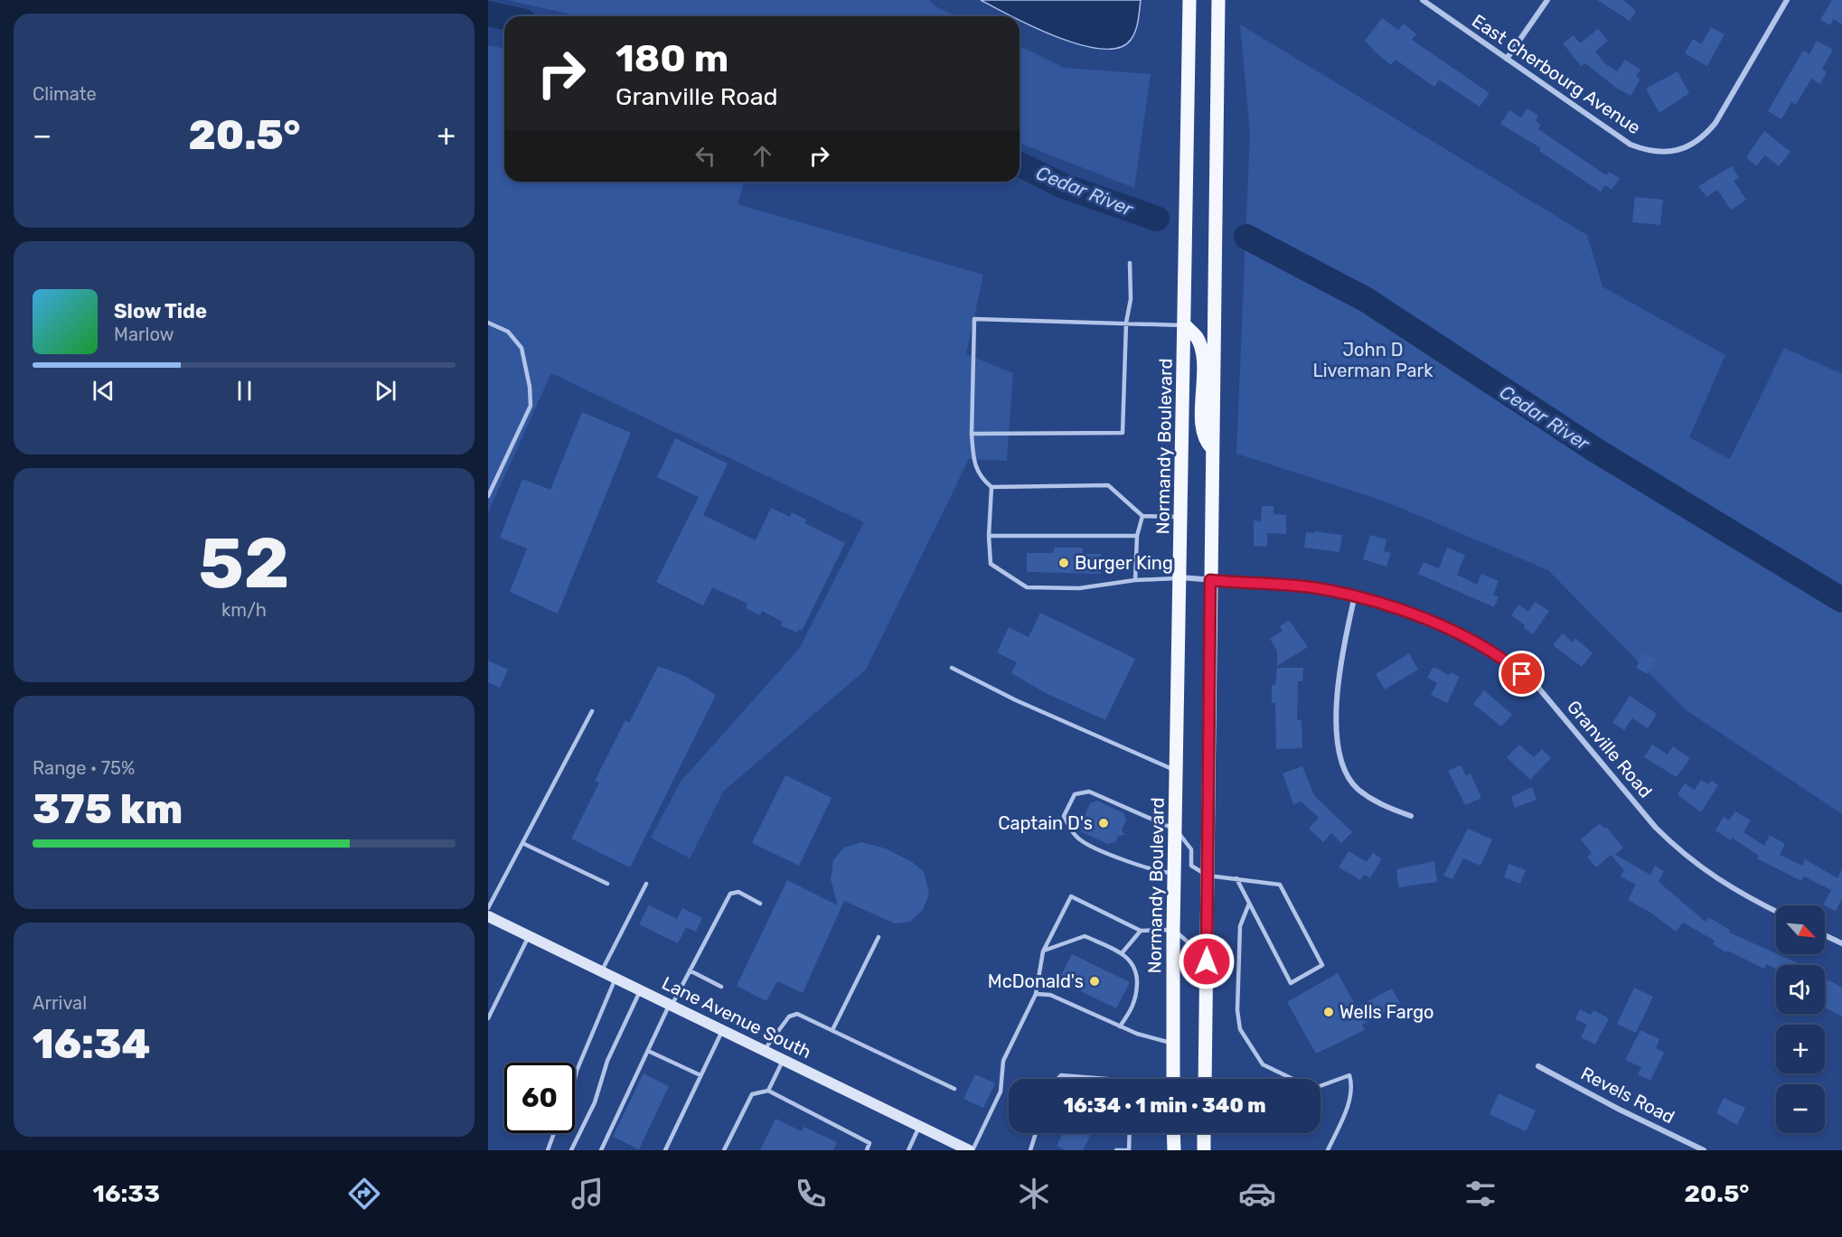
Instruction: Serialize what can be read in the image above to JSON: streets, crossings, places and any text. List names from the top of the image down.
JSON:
{
  "streets": {
    "main road": ["Normandy Boulevard", "Lane Avenue South"],
    "street": ["East Cherbourg Avenue", "Granville Road", "Revels Road"]
  },
  "crossings": [
    ["Normandy Boulevard", "Granville Road"]
  ],
  "water": ["Cedar River"],
  "parks": ["John D Liverman Park"],
  "places": [
    "Burger King",
    "Captain D's",
    "McDonald's",
    "Wells Fargo"
  ],
  "north": "bottom right",
  "page": {
    "tile": [
      "Climate",
      ["52", "km/h"],
      ["Range · 75%", "375 km"],
      ["Arrival", "16:34"]
    ],
    "turn": ["180 m", "Granville Road"],
    "heat": ["−", "20.5°", "+"],
    "song": ["Slow Tide", "Marlow"],
    "map_buttons": ["+", "−"],
    "limit": "60",
    "trip": "16:34 · 1 min · 340 m",
    "tabs": ["16:33", "20.5°"]
  }
}
